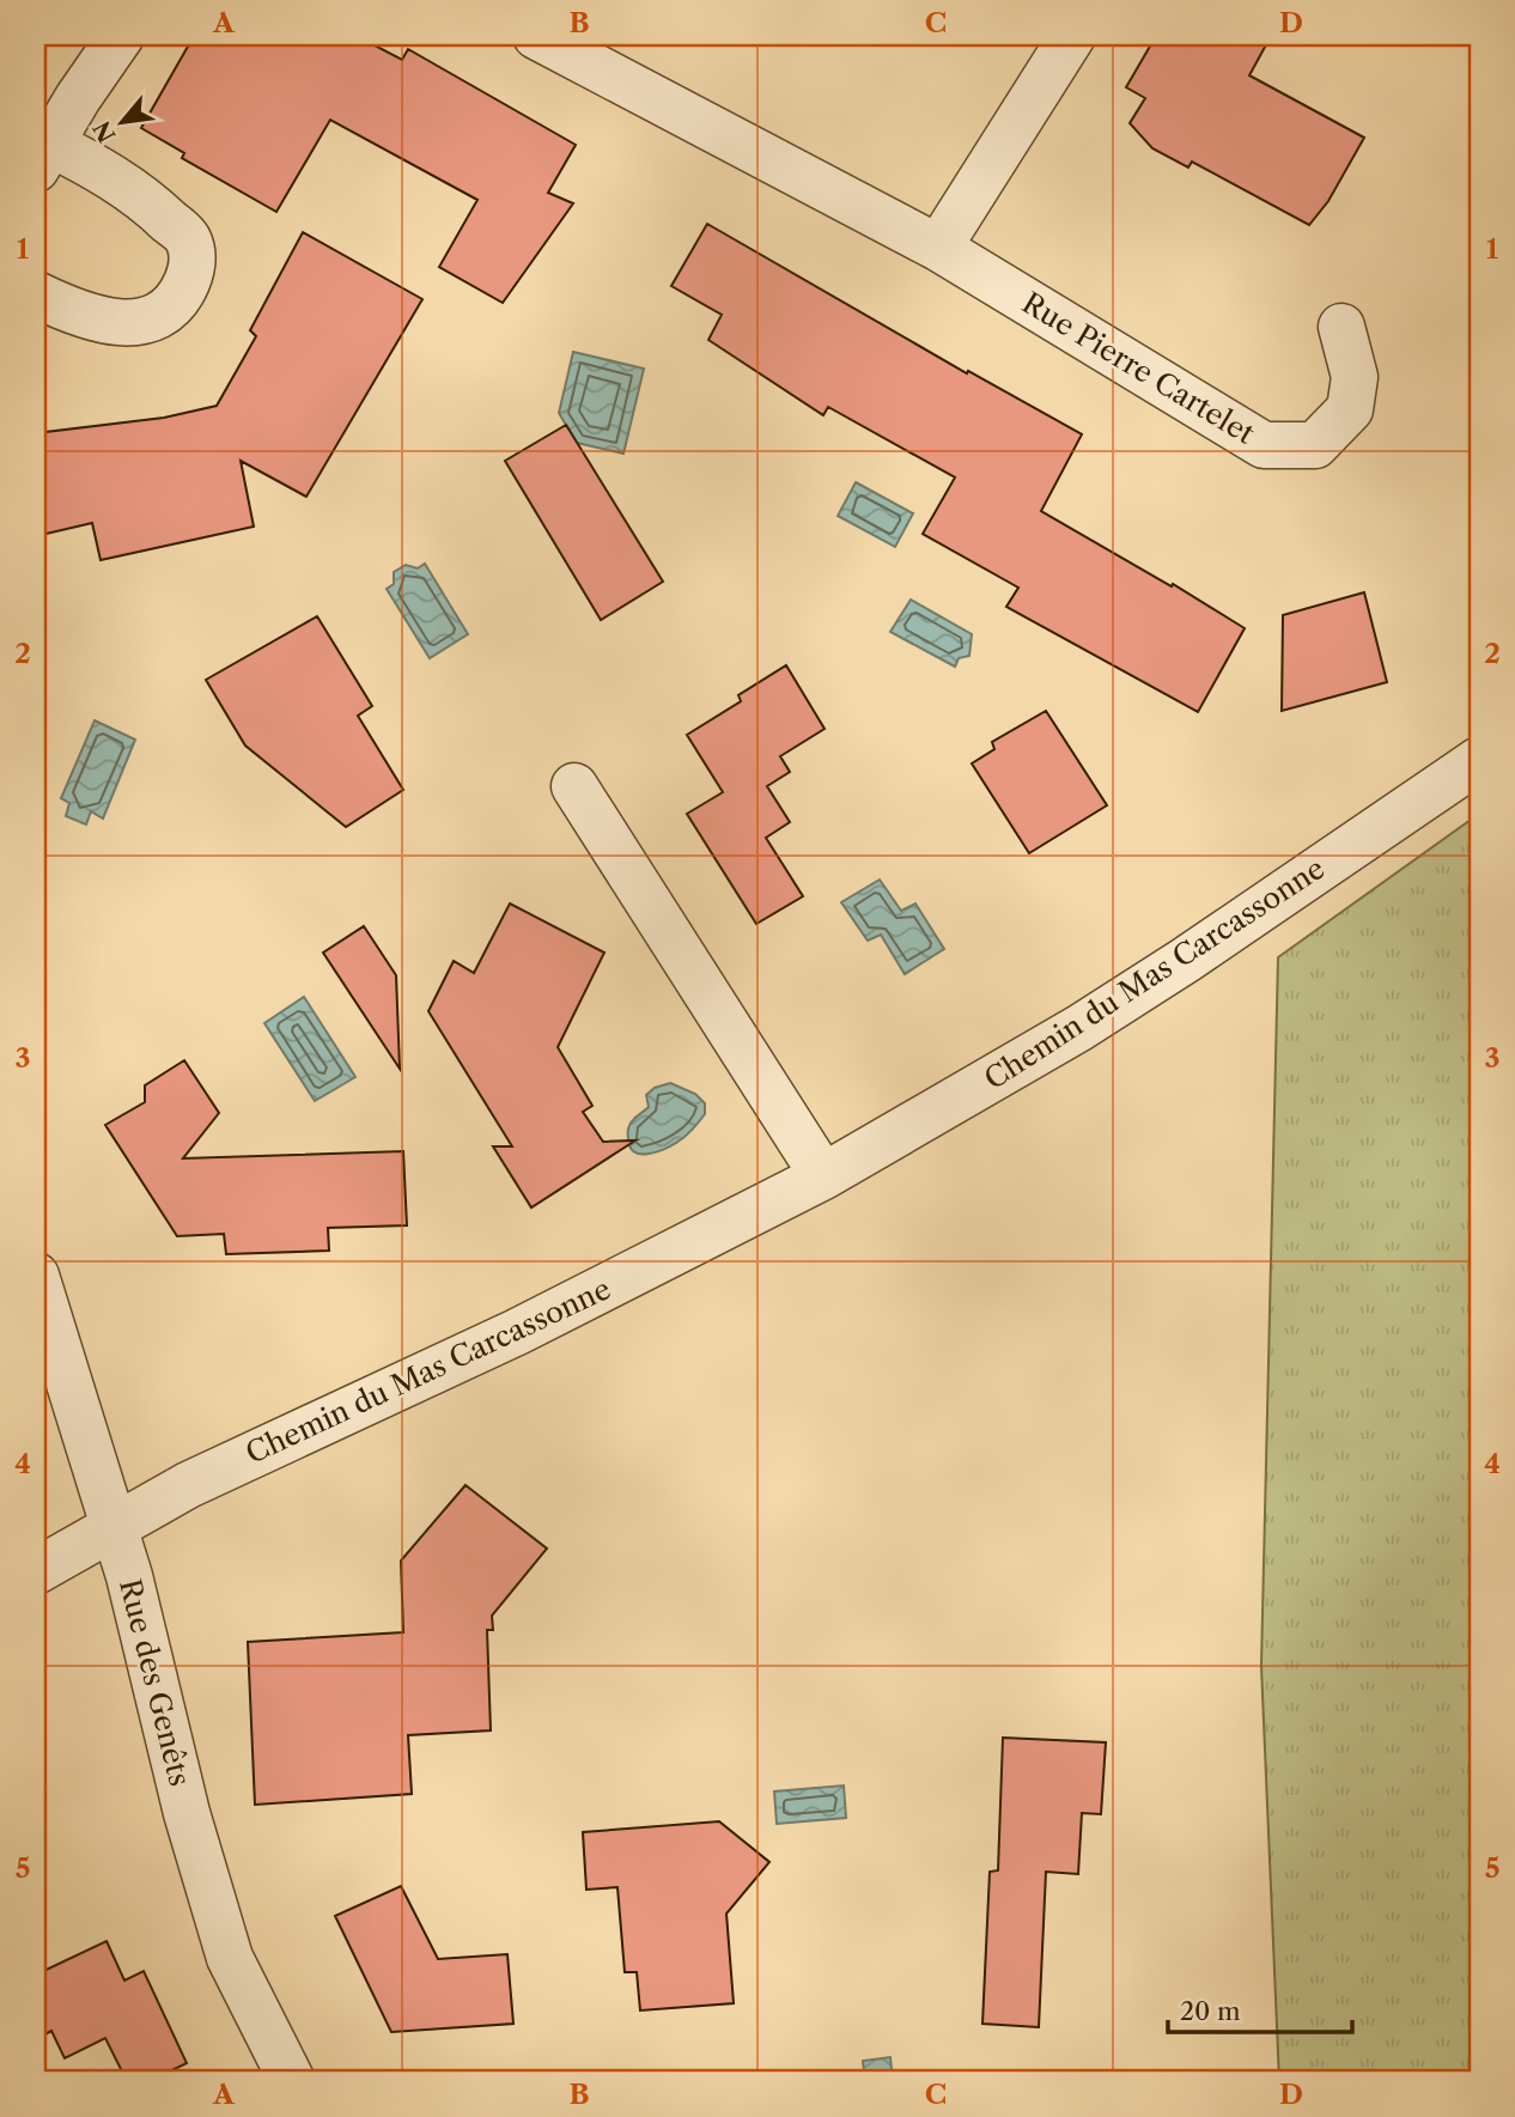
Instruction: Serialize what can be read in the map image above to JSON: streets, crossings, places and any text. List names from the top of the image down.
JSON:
{
  "streets": {
    "street": ["Rue Pierre Cartelet", "Chemin du Mas Carcassonne", "Rue des Genêts"]
  },
  "crossings": [
    ["Chemin du Mas Carcassonne", "Rue des Genêts"]
  ],
  "scale_bar": "20 m",
  "north": "bottom left",
  "grid": {
    "columns": [
      "A",
      "B",
      "C",
      "D"
    ],
    "rows": [
      "1",
      "2",
      "3",
      "4",
      "5"
    ]
  }
}
